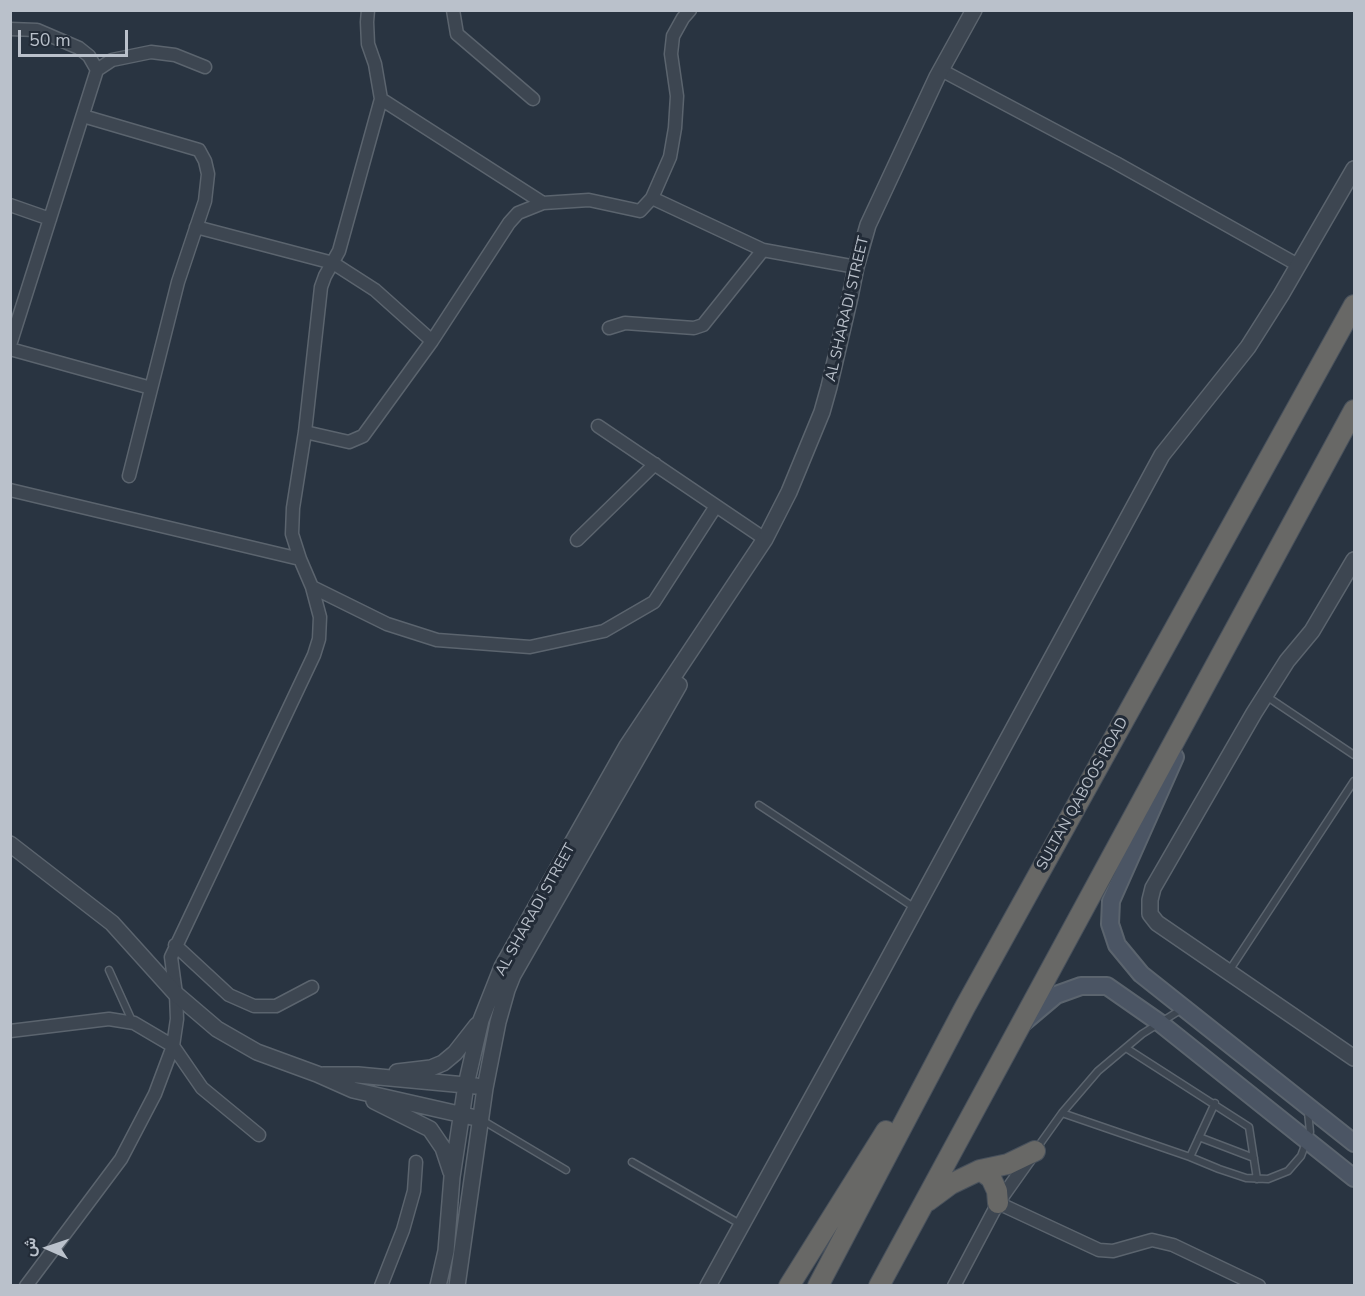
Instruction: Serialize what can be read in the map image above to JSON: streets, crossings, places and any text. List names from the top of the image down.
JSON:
{
  "streets": {
    "highway": ["SULTAN QABOOS ROAD"],
    "street": ["AL SHARADI STREET"]
  },
  "scale_bar": "50 m",
  "north": "left"
}
